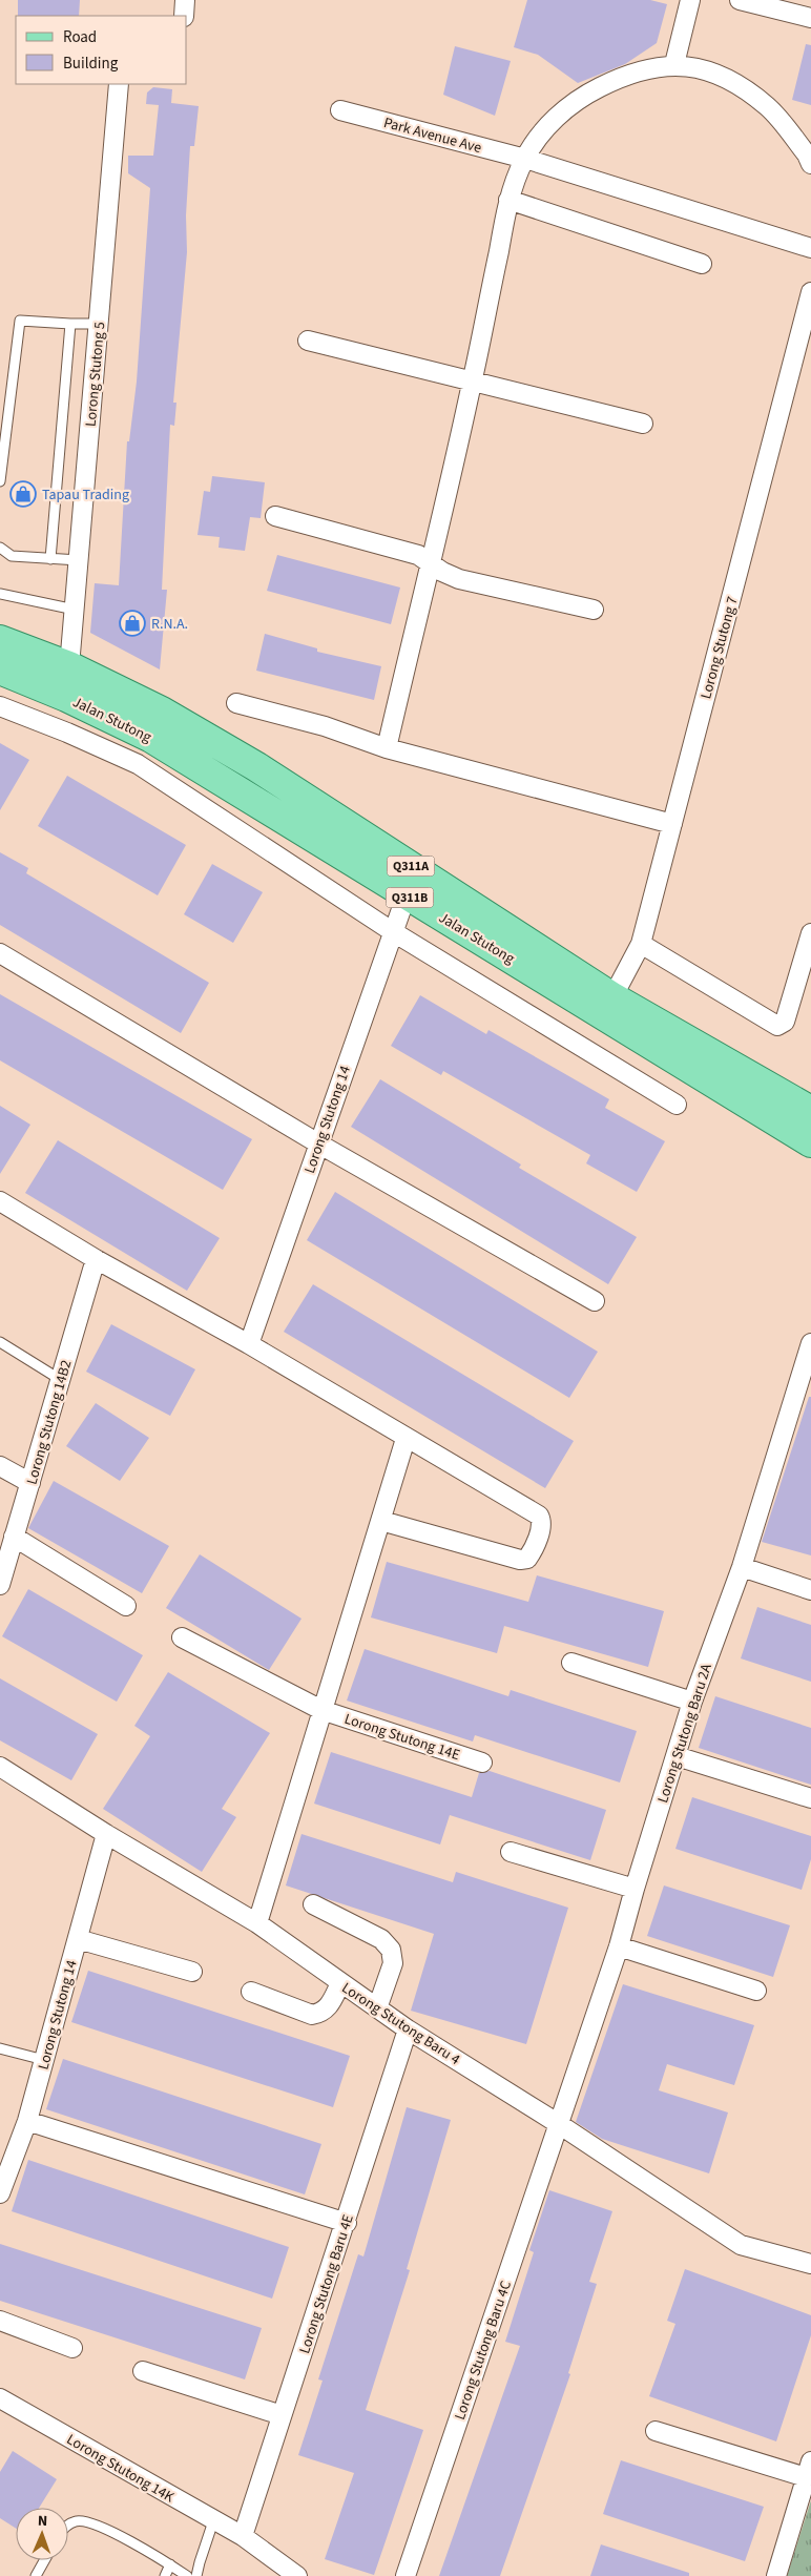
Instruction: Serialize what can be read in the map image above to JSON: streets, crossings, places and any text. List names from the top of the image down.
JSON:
{
  "streets": {
    "main road": ["Jalan Stutong", "Q311A", "Q311B"],
    "street": [
      "Park Avenue Ave",
      "Lorong Stutong 5",
      "Lorong Stutong 7",
      "Lorong Stutong 14",
      "Lorong Stutong 14B2",
      "Lorong Stutong Baru 2A",
      "Lorong Stutong 14E",
      "Lorong Stutong Baru 4",
      "Lorong Stutong Baru 4E",
      "Lorong Stutong Baru 4C",
      "Lorong Stutong 14K"
    ]
  },
  "crossings": [
    ["Lorong Stutong 5", "Jalan Stutong"],
    ["Lorong Stutong 7", "Jalan Stutong"],
    ["Jalan Stutong", "Lorong Stutong 14"],
    ["Lorong Stutong 14", "Lorong Stutong Baru 4"],
    ["Lorong Stutong Baru 2A", "Lorong Stutong Baru 4"],
    ["Lorong Stutong Baru 2A", "Lorong Stutong Baru 4C"],
    ["Lorong Stutong Baru 4", "Lorong Stutong Baru 4E"],
    ["Lorong Stutong Baru 4", "Lorong Stutong Baru 4C"],
    ["Lorong Stutong Baru 4E", "Lorong Stutong 14K"]
  ],
  "places": {
    "shop": ["Tapau Trading", "R.N.A."]
  },
  "legend": ["Road", "Building"],
  "north": "top"
}
